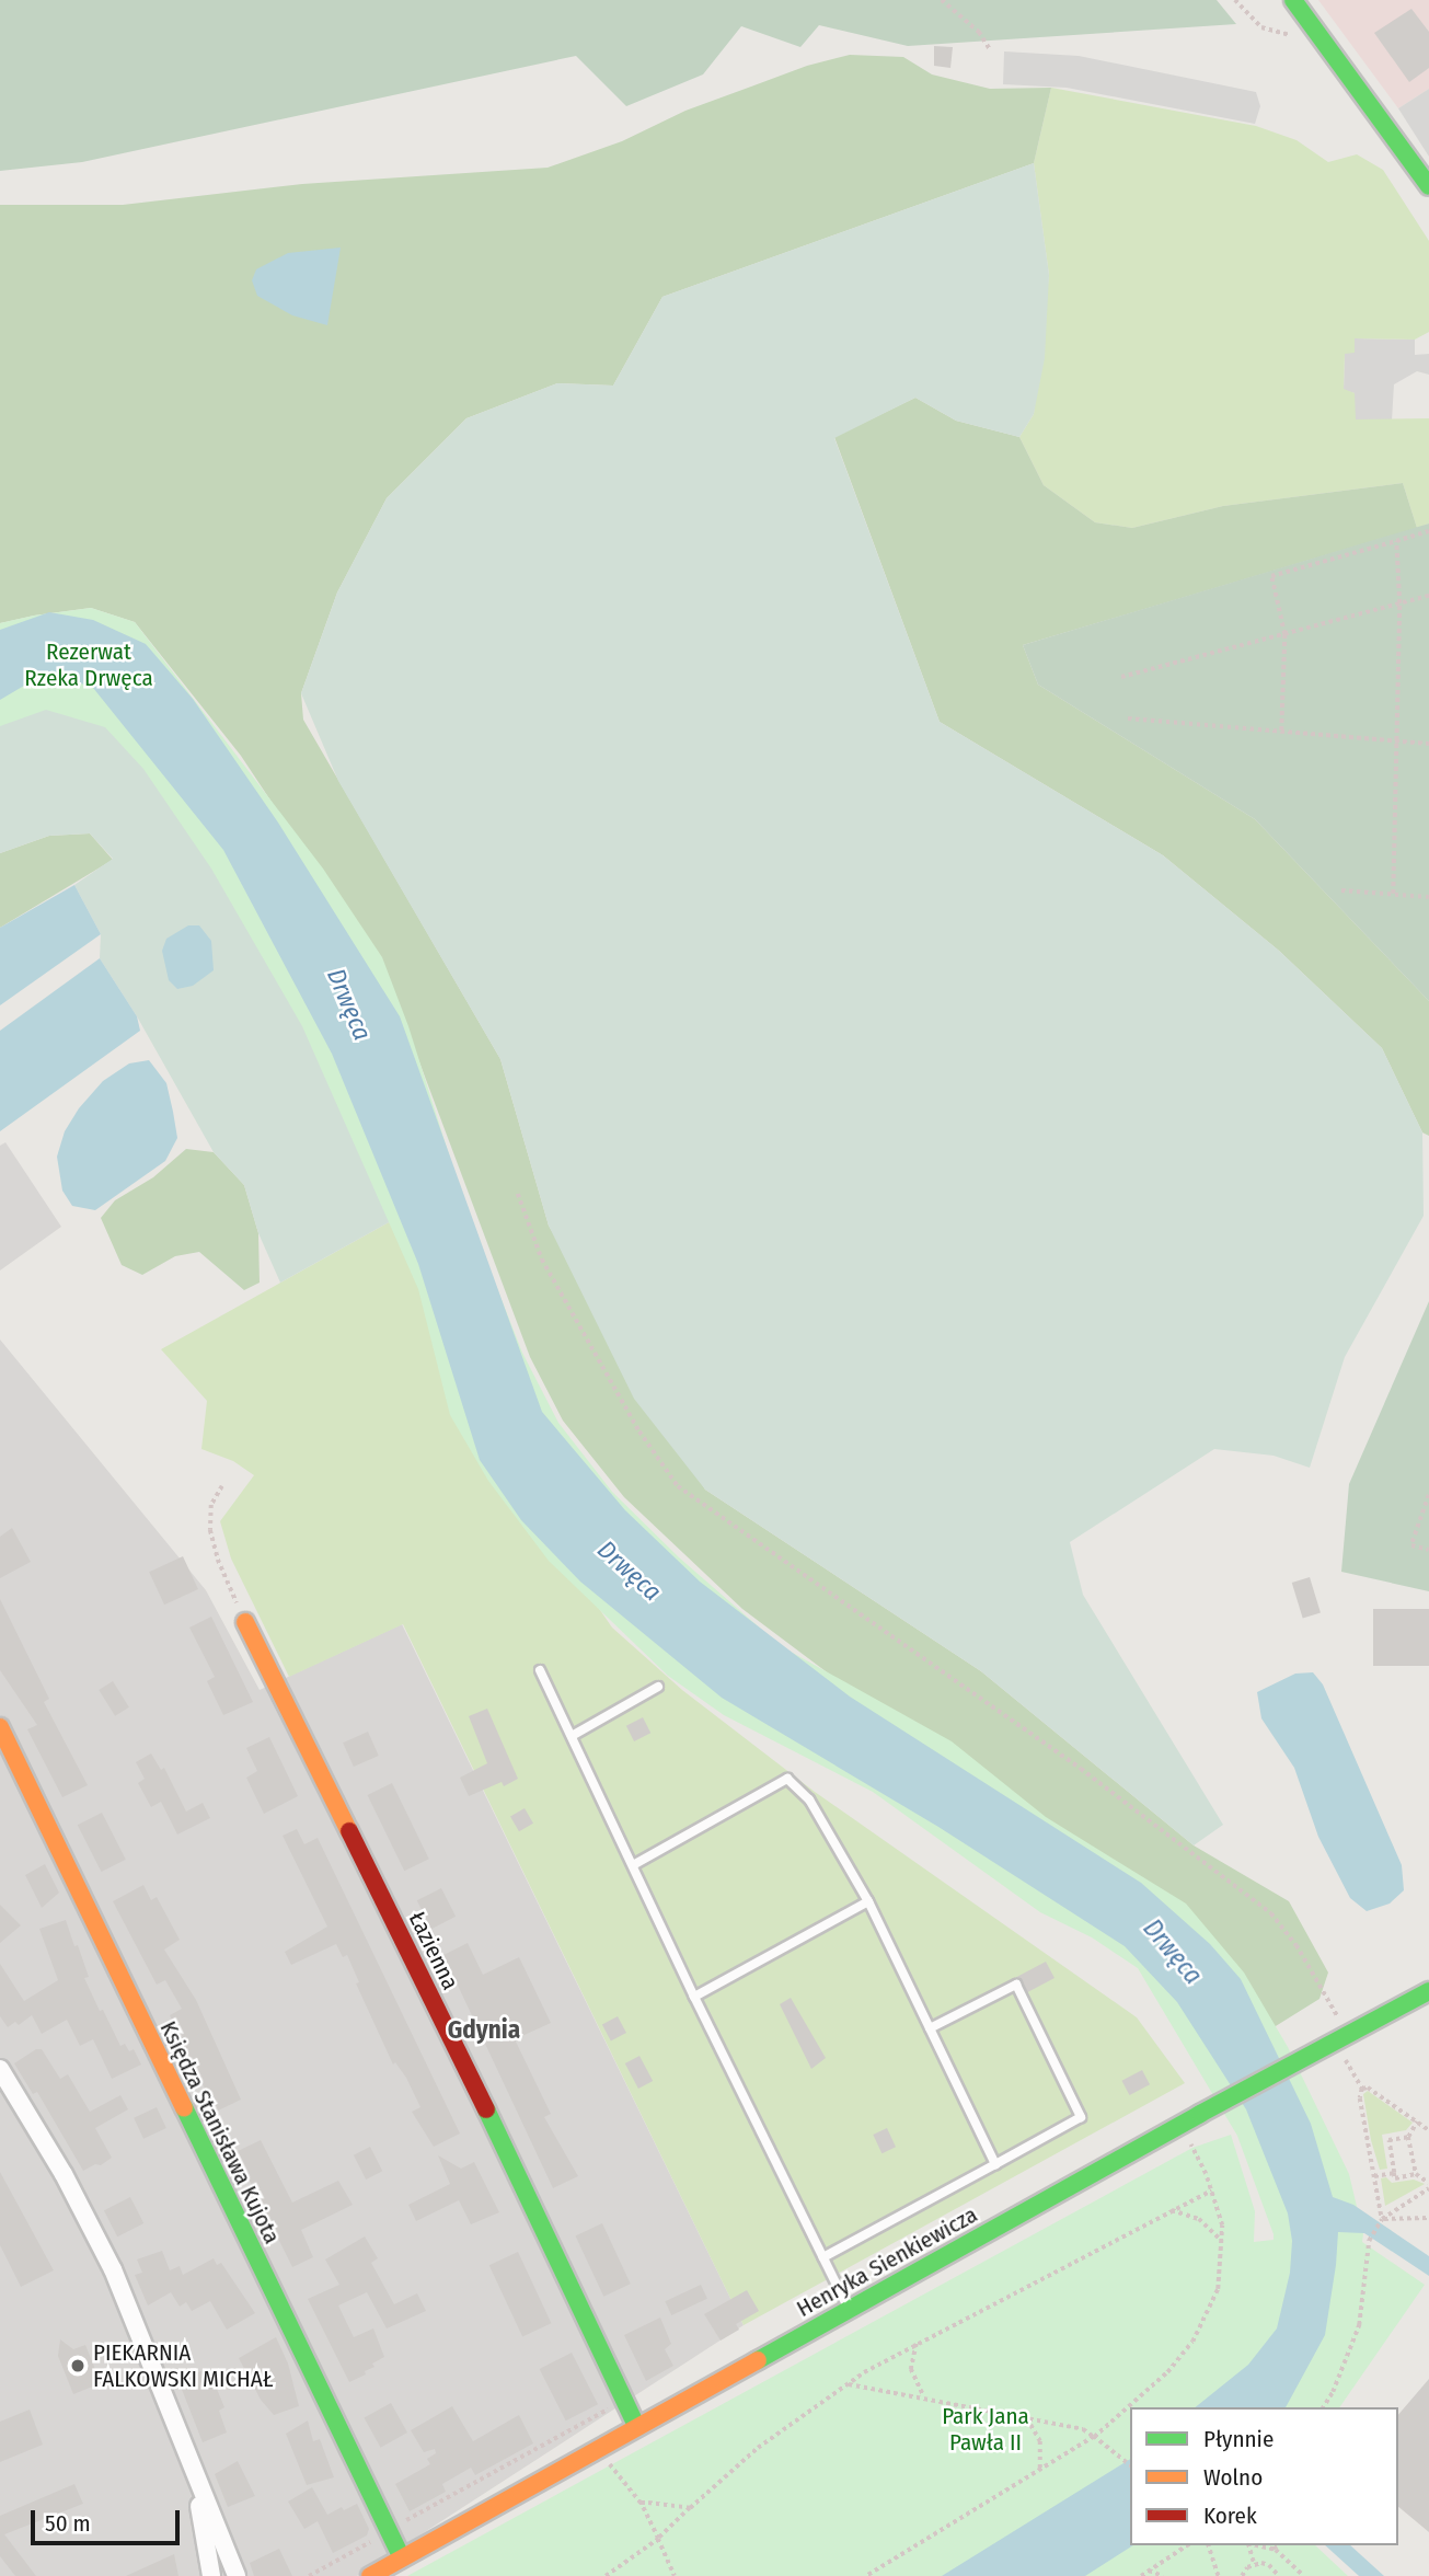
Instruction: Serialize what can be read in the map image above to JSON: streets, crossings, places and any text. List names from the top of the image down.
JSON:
{
  "streets": {
    "street": ["Łazienna", "Księdza Stanisława Kujota", "Henryka Sienkiewicza"]
  },
  "crossings": [
    ["Łazienna", "Henryka Sienkiewicza"],
    ["Księdza Stanisława Kujota", "Henryka Sienkiewicza"]
  ],
  "districts": ["Gdynia"],
  "water": ["Drwęca"],
  "parks": ["Rezerwat Rzeka Drwęca", "Park Jana Pawła II"],
  "places": ["PIEKARNIA FALKOWSKI MICHAŁ"],
  "legend": ["Płynnie", "Wolno", "Korek"],
  "scale_bar": "50 m"
}
